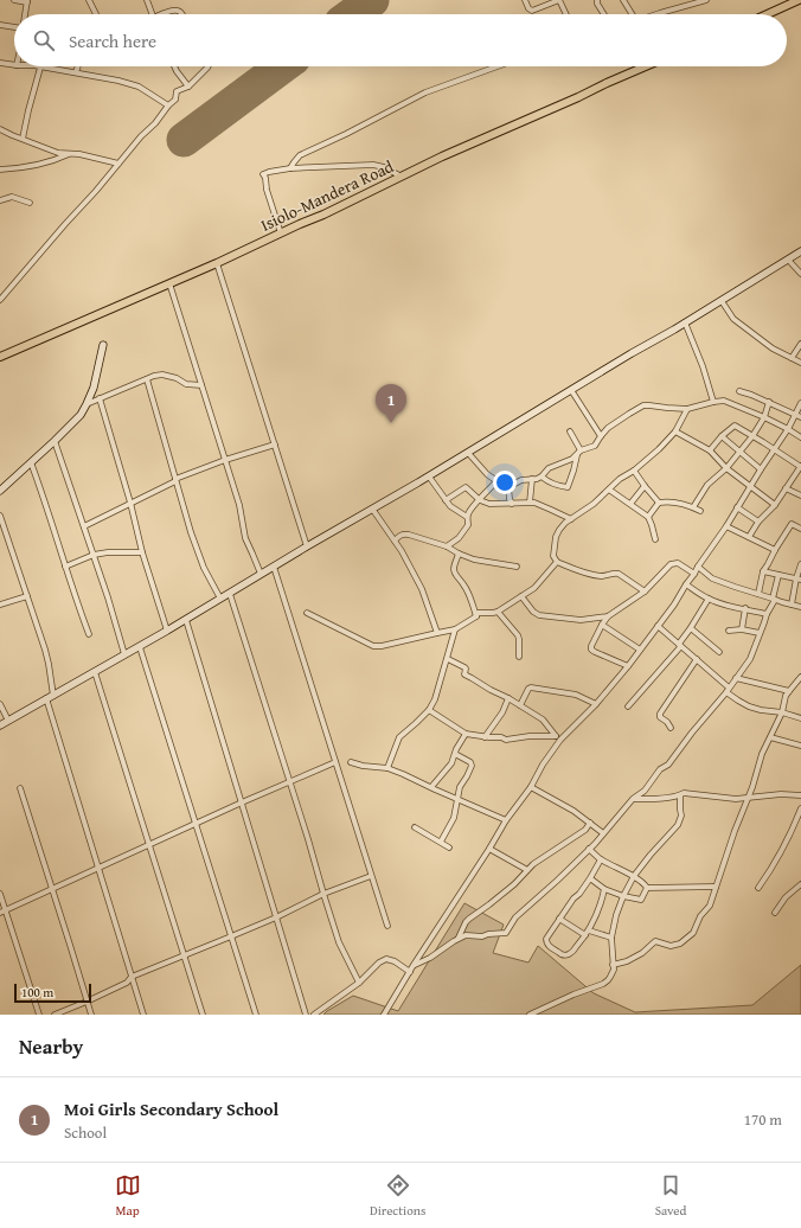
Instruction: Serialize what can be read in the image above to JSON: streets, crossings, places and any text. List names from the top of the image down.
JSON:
{
  "streets": {
    "highway": ["Isiolo-Mandera Road"]
  },
  "scale_bar": "100 m",
  "page": {
    "search": "Search here",
    "pins": "1",
    "scale": "100 m",
    "heading": "Nearby",
    "list": [
      {
        "mark": "1",
        "name": "Moi Girls Secondary School",
        "note": "School",
        "value": "170 m"
      }
    ],
    "nav": ["Map", "Directions", "Saved"]
  }
}
